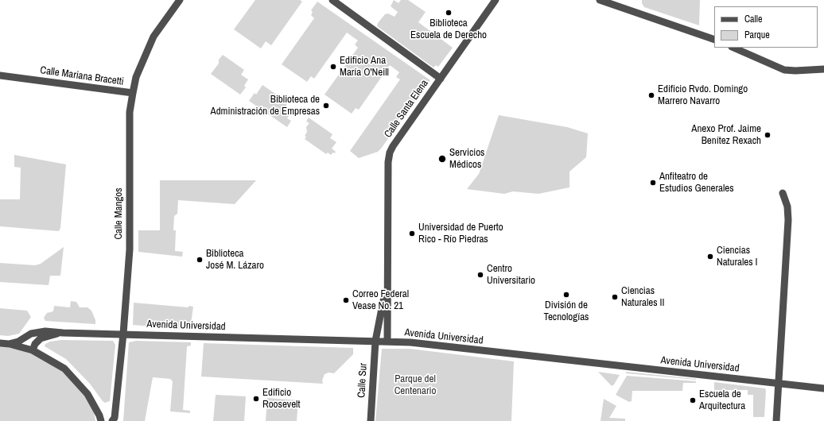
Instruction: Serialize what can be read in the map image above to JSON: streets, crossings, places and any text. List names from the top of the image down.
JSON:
{
  "streets": {
    "street": [
      "Calle Mariana Bracetti",
      "Calle Santa Elena",
      "Calle Mangos",
      "Avenida Universidad",
      "Calle Sur"
    ]
  },
  "crossings": [
    ["Calle Mariana Bracetti", "Calle Mangos"],
    ["Calle Santa Elena", "Avenida Universidad"],
    ["Calle Santa Elena", "Calle Sur"],
    ["Calle Mangos", "Avenida Universidad"],
    ["Avenida Universidad", "Calle Sur"]
  ],
  "parks": ["Parque del Centenario"],
  "places": [
    "Biblioteca Escuela de Derecho",
    "Edificio Ana María O'Neill",
    "Edificio Rvdo. Domingo Marrero Navarro",
    "Biblioteca de Administración de Empresas",
    "Anexo Prof. Jaime Benítez Rexach",
    "Servicios Médicos",
    "Anfiteatro de Estudios Generales",
    "Universidad de Puerto Rico - Río Piedras",
    "Ciencias Naturales I",
    "Biblioteca José M. Lázaro",
    "Centro Universitario",
    "División de Tecnologías",
    "Ciencias Naturales II",
    "Correo Federal Vease No. 21",
    "Edificio Roosevelt",
    "Escuela de Arquitectura"
  ],
  "legend": ["Calle", "Parque"]
}
